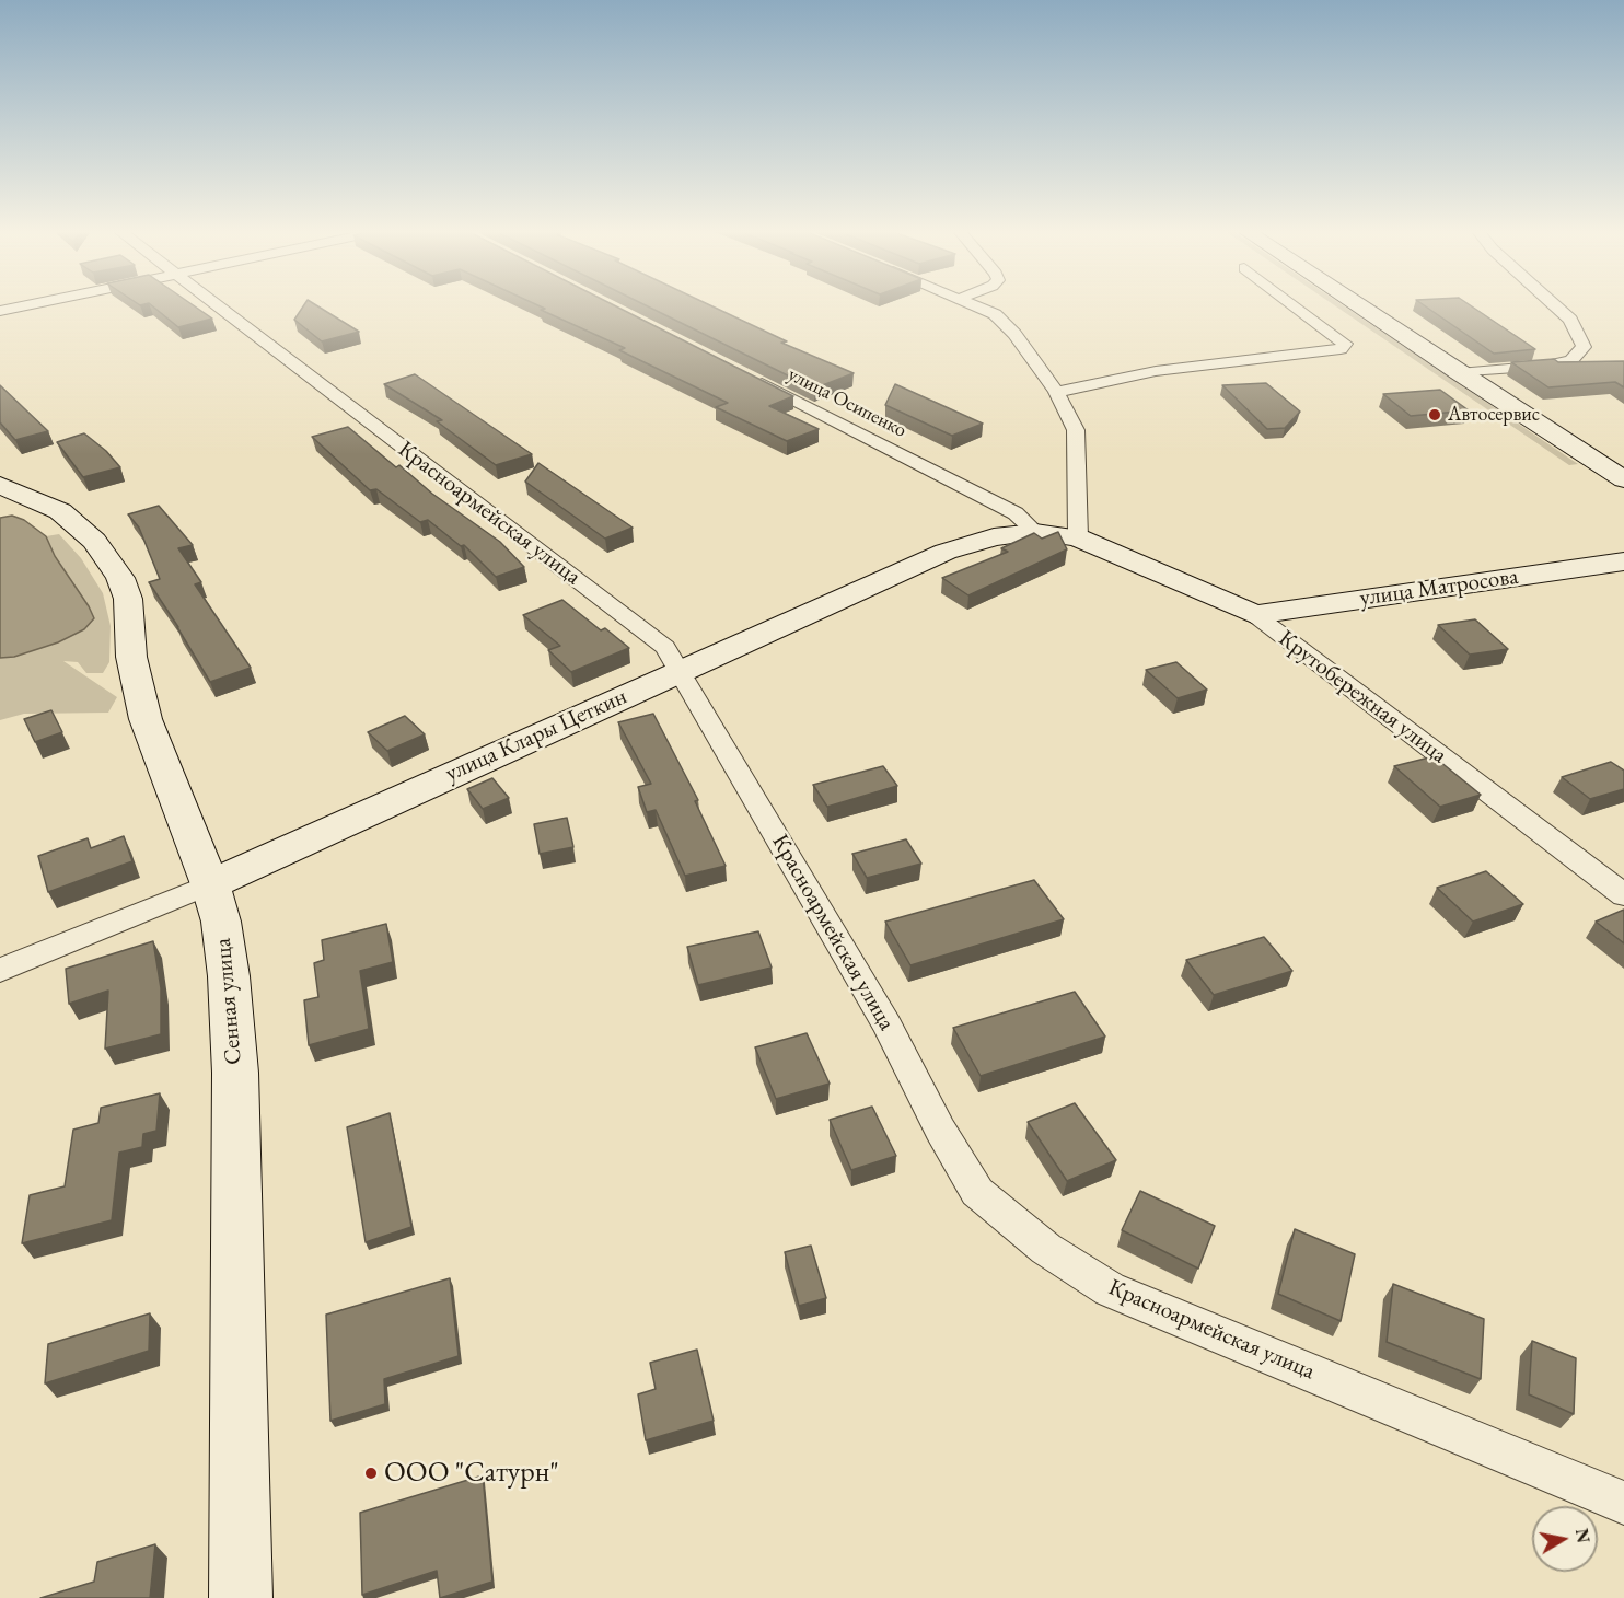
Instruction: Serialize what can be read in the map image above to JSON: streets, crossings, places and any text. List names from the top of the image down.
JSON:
{
  "streets": {
    "street": [
      "улица Осипенко",
      "Красноармейская улица",
      "улица Матросова",
      "Крутобережная улица",
      "улица Клары Цеткин",
      "Сенная улица"
    ]
  },
  "crossings": [
    ["улица Осипенко", "улица Клары Цеткин"],
    ["Красноармейская улица", "улица Клары Цеткин"],
    ["улица Матросова", "Крутобережная улица"],
    ["Крутобережная улица", "улица Клары Цеткин"],
    ["улица Клары Цеткин", "Сенная улица"]
  ],
  "places": ["Автосервис", "ООО \"Сатурн\""],
  "north": "right"
}
